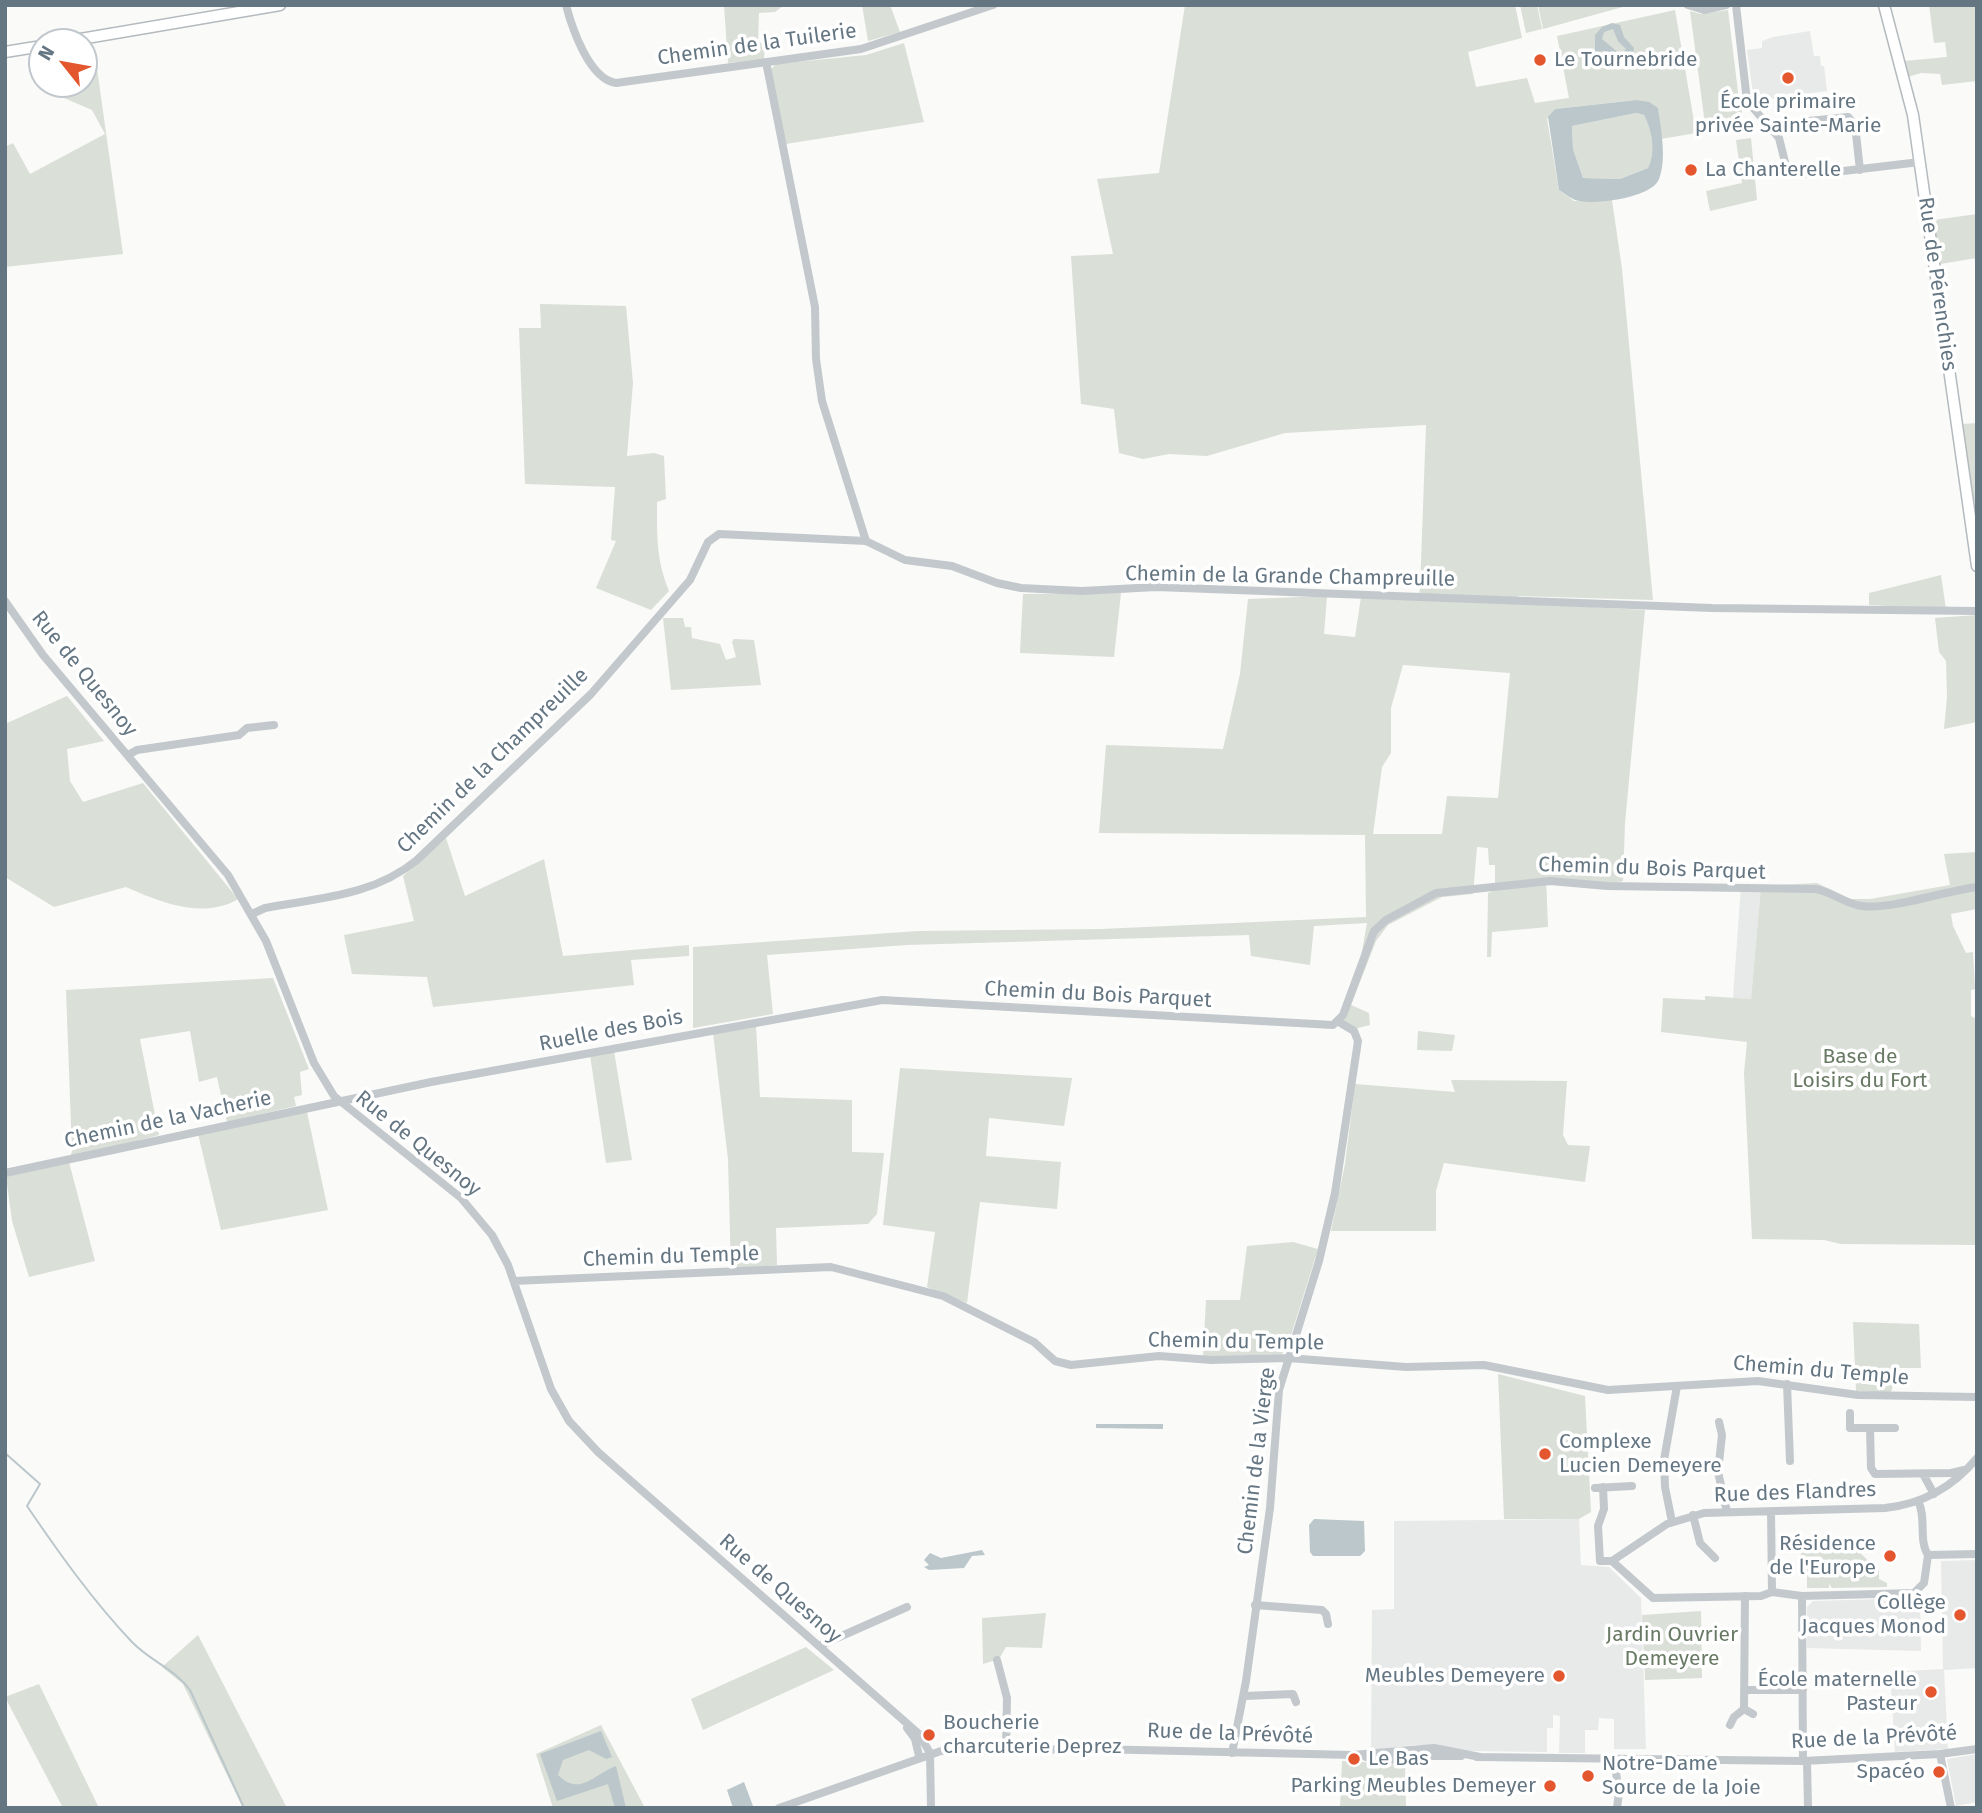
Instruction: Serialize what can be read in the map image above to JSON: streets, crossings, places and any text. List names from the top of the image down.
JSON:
{
  "streets": {
    "main road": ["Rue de Pérenchies"],
    "street": [
      "Chemin de la Tuilerie",
      "Chemin de la Grande Champreuille",
      "Rue de Quesnoy",
      "Chemin de la Champreuille",
      "Chemin du Bois Parquet",
      "Ruelle des Bois",
      "Chemin de la Vacherie",
      "Chemin du Temple",
      "Chemin de la Vierge",
      "Rue des Flandres",
      "Rue de la Prévôté"
    ]
  },
  "crossings": [
    ["Chemin de la Grande Champreuille", "Chemin de la Champreuille"],
    ["Rue de Quesnoy", "Chemin de la Champreuille"],
    ["Rue de Quesnoy", "Ruelle des Bois"],
    ["Rue de Quesnoy", "Chemin de la Vacherie"],
    ["Rue de Quesnoy", "Chemin du Temple"],
    ["Rue de Quesnoy", "Rue de la Prévôté"],
    ["Chemin du Bois Parquet", "Ruelle des Bois"],
    ["Chemin du Bois Parquet", "Chemin de la Vierge"],
    ["Ruelle des Bois", "Chemin de la Vacherie"],
    ["Chemin du Temple", "Chemin de la Vierge"],
    ["Chemin de la Vierge", "Rue de la Prévôté"]
  ],
  "parks": ["Base de Loisirs du Fort", "Jardin Ouvrier Demeyere"],
  "places": [
    "Le Tournebride",
    "École primaire privée Sainte-Marie",
    "La Chanterelle",
    "Complexe Lucien Demeyere",
    "Résidence de l'Europe",
    "Collège Jacques Monod",
    "Meubles Demeyere",
    "École maternelle Pasteur",
    "Boucherie charcuterie Deprez",
    "Le Bas",
    "Spacéo",
    "Notre-Dame Source de la Joie",
    "Parking Meubles Demeyer"
  ],
  "north": "top left"
}
